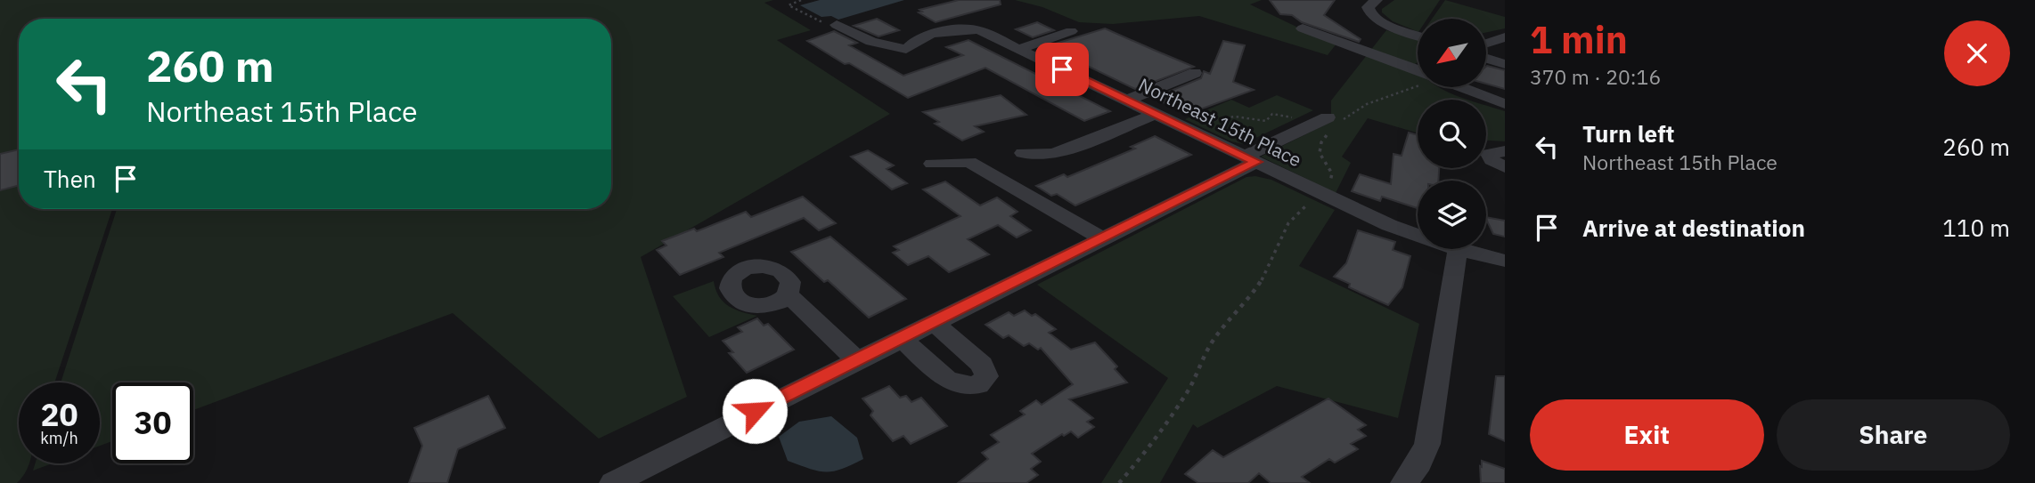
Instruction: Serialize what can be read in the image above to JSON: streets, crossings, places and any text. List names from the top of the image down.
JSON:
{
  "streets": {
    "street": ["Northeast 15th Place"]
  },
  "north": "bottom left",
  "page": {
    "heading": ["1 min", "370 m · 20:16"],
    "turn": ["260 m", "Northeast 15th Place"],
    "list": [
      {
        "name": "Turn left",
        "note": "Northeast 15th Place",
        "value": "260 m"
      },
      {
        "name": "Arrive at destination",
        "value": "110 m"
      }
    ],
    "then": "Then",
    "speed": "20 km/h",
    "limit": "30",
    "buttons": ["Exit", "Share"]
  }
}
